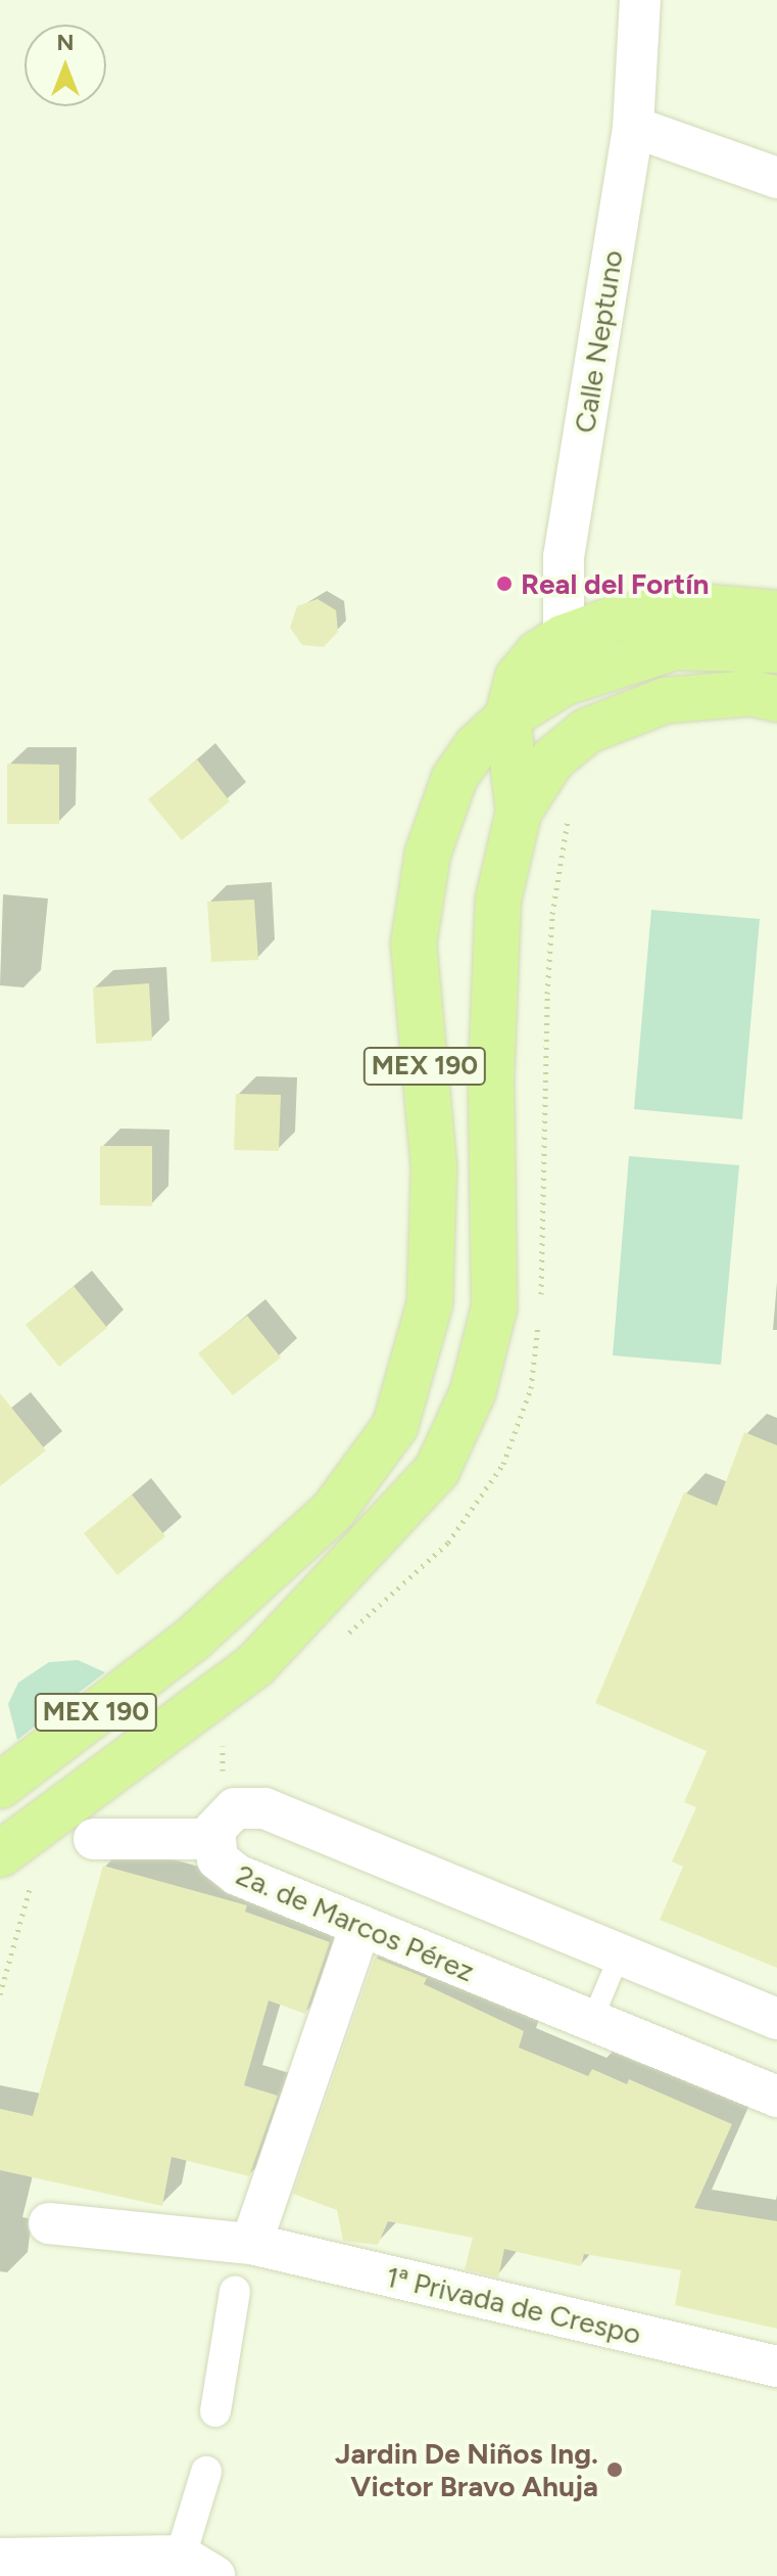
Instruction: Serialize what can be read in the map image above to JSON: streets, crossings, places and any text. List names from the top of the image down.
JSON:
{
  "streets": {
    "main road": ["MEX 190"],
    "street": ["Calle Neptuno", "2a. de Marcos Pérez", "1ª Privada de Crespo"]
  },
  "crossings": [
    ["Calle Neptuno", "MEX 190"]
  ],
  "places": ["Real del Fortín", "Jardin De Niños Ing. Victor Bravo Ahuja"],
  "north": "top"
}
